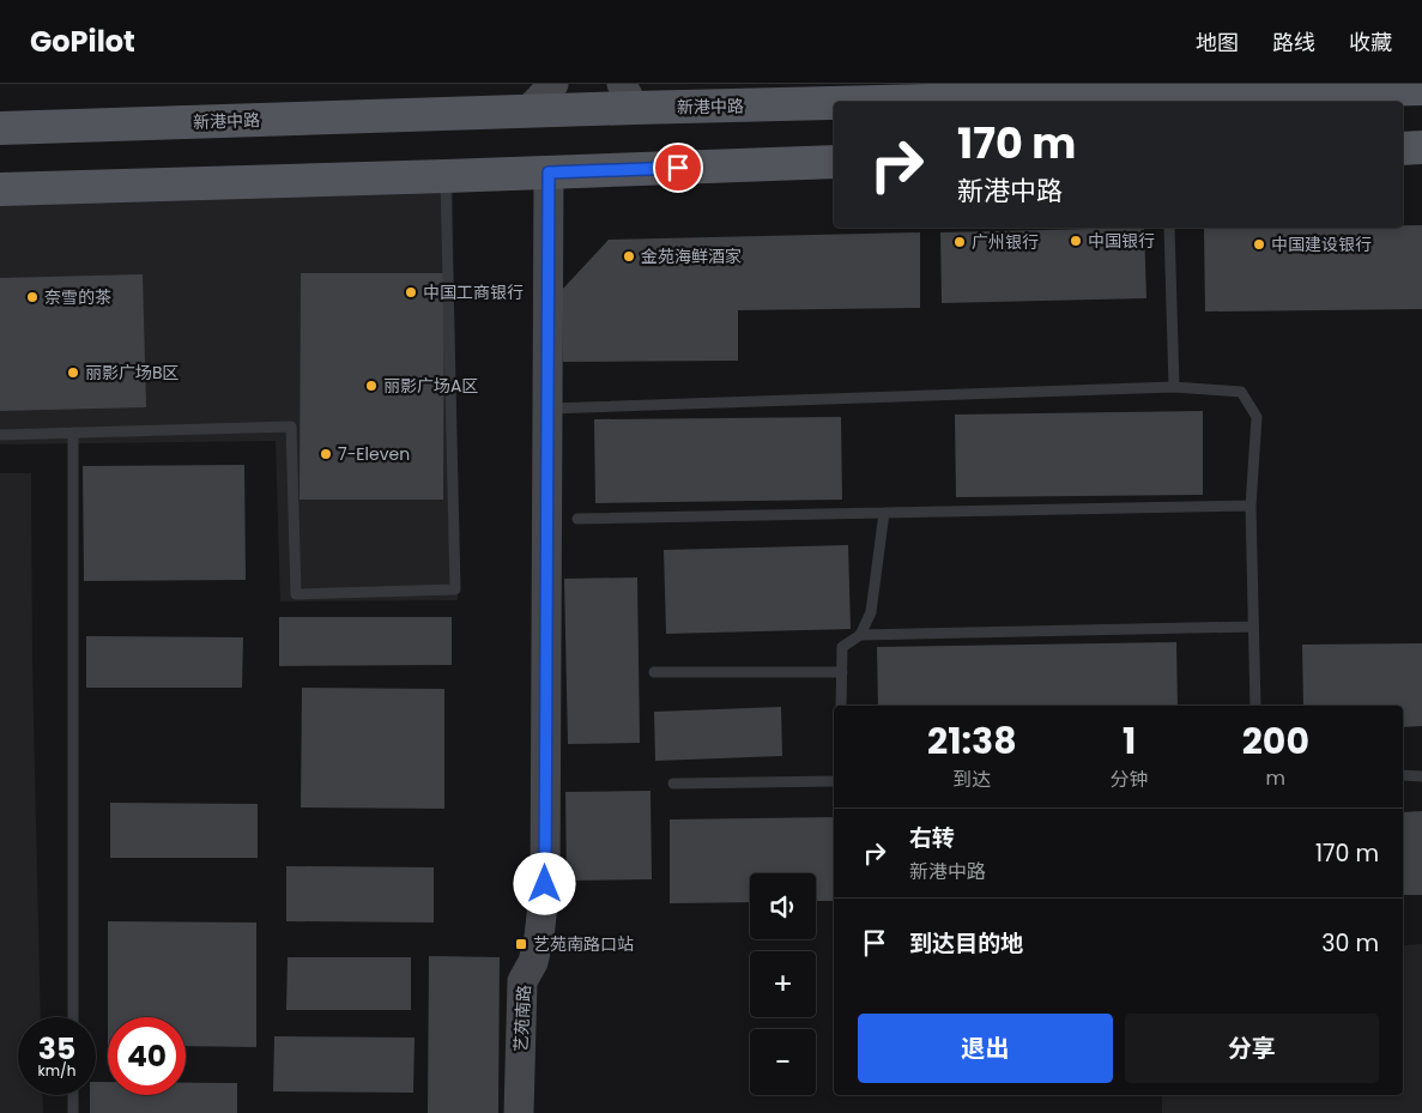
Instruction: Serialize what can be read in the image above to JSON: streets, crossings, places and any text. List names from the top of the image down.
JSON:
{
  "streets": {
    "main road": ["新港中路"],
    "street": ["艺苑南路"]
  },
  "places": {
    "other": [
      "中国银行",
      "广州银行",
      "中国建设银行",
      "金苑海鲜酒家",
      "中国工商银行",
      "奈雪的茶",
      "丽影广场B区",
      "丽影广场A区",
      "7-Eleven"
    ],
    "transit": ["艺苑南路口站"]
  },
  "page": {
    "header": "GoPilot",
    "nav": ["地图", "路线", "收藏"],
    "turn": ["170 m", "新港中路"],
    "eta": [
      "21:38",
      "到达",
      "1",
      "分钟",
      "200",
      "m"
    ],
    "list": [
      {
        "name": "右转",
        "note": "新港中路",
        "value": "170 m"
      },
      {
        "name": "到达目的地",
        "value": "30 m"
      }
    ],
    "map_buttons": ["+", "−"],
    "buttons": ["退出", "分享"],
    "speed": "35 km/h",
    "limit": "40"
  }
}
